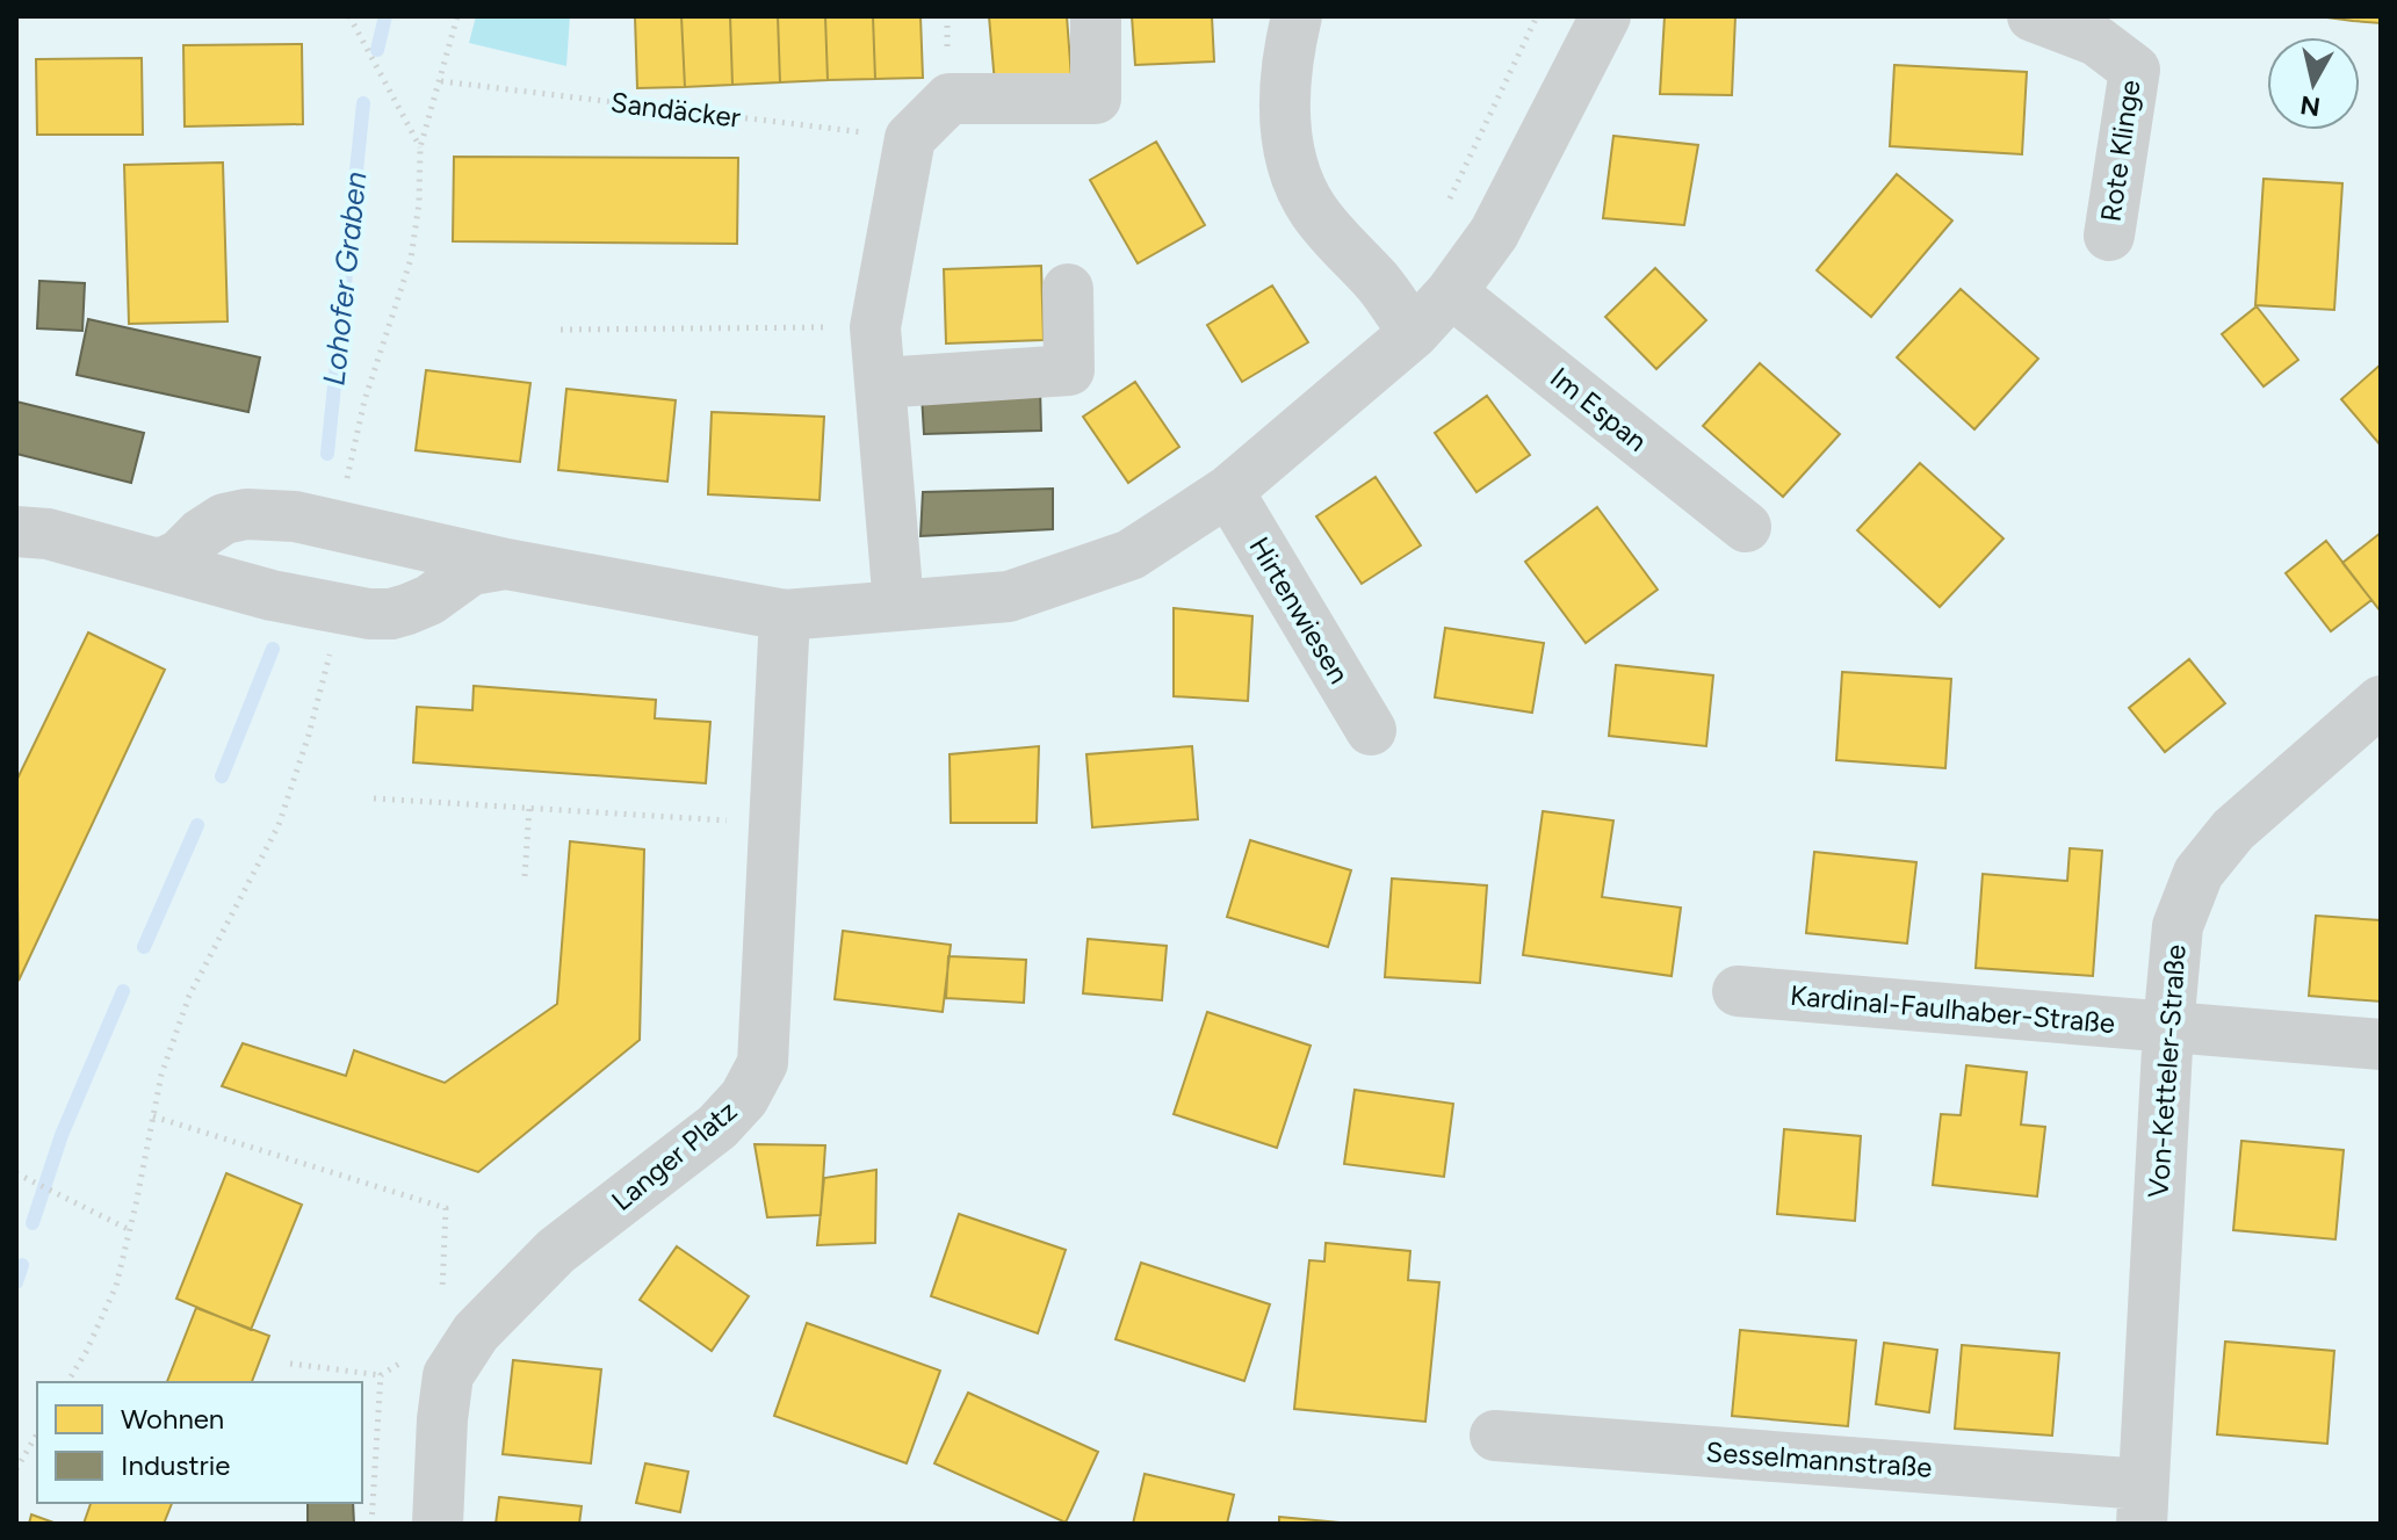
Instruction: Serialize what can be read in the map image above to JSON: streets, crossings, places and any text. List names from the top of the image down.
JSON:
{
  "streets": {
    "street": [
      "Rote Klinge",
      "Im Espan",
      "Hirtenwiesen",
      "Kardinal-Faulhaber-Straße",
      "Von-Ketteler-Straße",
      "Langer Platz",
      "Sesselmannstraße"
    ],
    "path": ["Sandäcker"]
  },
  "crossings": [
    ["Kardinal-Faulhaber-Straße", "Von-Ketteler-Straße"],
    ["Von-Ketteler-Straße", "Sesselmannstraße"]
  ],
  "water": ["Lohofer Graben"],
  "legend": ["Wohnen", "Industrie"],
  "north": "bottom"
}
